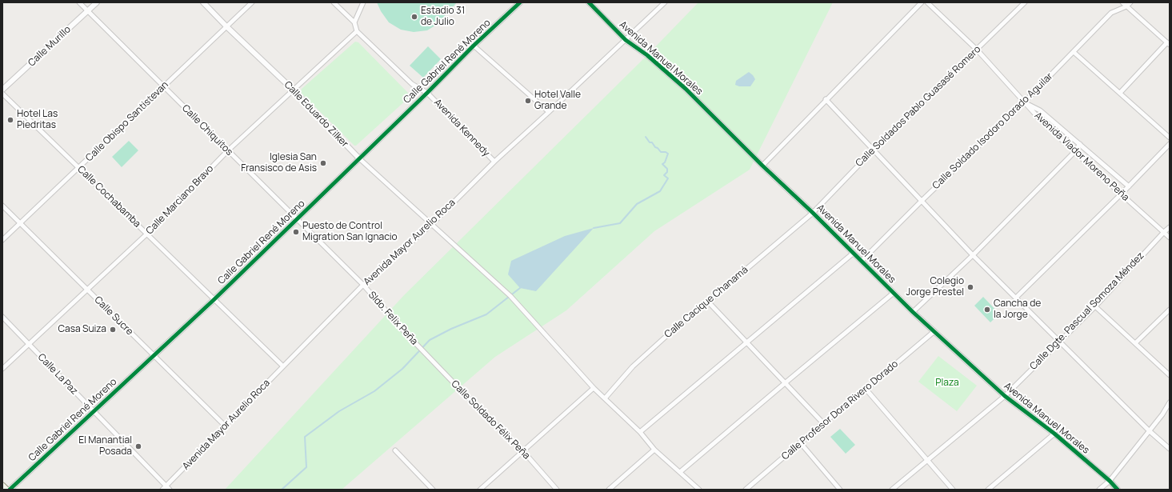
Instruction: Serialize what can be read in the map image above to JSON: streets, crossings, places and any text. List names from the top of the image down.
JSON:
{
  "streets": {
    "street": [
      "Calle Murillo",
      "Avenida Manuel Morales",
      "Calle Gabriel René Moreno",
      "Calle Soldados Pablo Guasasé Romero",
      "Calle Eduardo Zilker",
      "Calle Obispo Santistevan",
      "Avenida Kennedy",
      "Calle Chiquitos",
      "Calle Soldado Isodoro Dorado Aguilar",
      "Avenida Viador Moreno Peña",
      "Calle Cochabamba",
      "Calle Marciano Bravo",
      "Avenida Mayor Aurelio Roca",
      "Calle Cacique Chanamá",
      "Calle Dgte. Pascual Somoza Méndez",
      "Calle Sucre",
      "Sldo. Felix Peña",
      "Calle La Paz",
      "Calle Profesor Dora Rivero Dorado",
      "Calle Soldado Félix Peña"
    ]
  },
  "crossings": [
    ["Calle Murillo", "Calle Chiquitos"],
    ["Avenida Manuel Morales", "Calle Soldados Pablo Guasasé Romero"],
    ["Avenida Manuel Morales", "Calle Soldado Isodoro Dorado Aguilar"],
    ["Avenida Manuel Morales", "Avenida Mayor Aurelio Roca"],
    ["Avenida Manuel Morales", "Calle Cacique Chanamá"],
    ["Avenida Manuel Morales", "Calle Dgte. Pascual Somoza Méndez"],
    ["Avenida Manuel Morales", "Calle Profesor Dora Rivero Dorado"],
    ["Calle Gabriel René Moreno", "Calle Eduardo Zilker"],
    ["Calle Gabriel René Moreno", "Avenida Kennedy"],
    ["Calle Gabriel René Moreno", "Calle Chiquitos"],
    ["Calle Gabriel René Moreno", "Calle Cochabamba"],
    ["Calle Gabriel René Moreno", "Calle Sucre"],
    ["Calle Gabriel René Moreno", "Calle La Paz"],
    ["Calle Soldados Pablo Guasasé Romero", "Calle Cacique Chanamá"],
    ["Calle Eduardo Zilker", "Calle Obispo Santistevan"],
    ["Calle Eduardo Zilker", "Calle Marciano Bravo"],
    ["Calle Eduardo Zilker", "Avenida Mayor Aurelio Roca"],
    ["Calle Eduardo Zilker", "Calle Cacique Chanamá"],
    ["Calle Obispo Santistevan", "Calle Chiquitos"],
    ["Calle Obispo Santistevan", "Calle Cochabamba"],
    ["Calle Obispo Santistevan", "Calle Sucre"],
    ["Avenida Kennedy", "Calle Marciano Bravo"],
    ["Avenida Kennedy", "Avenida Mayor Aurelio Roca"],
    ["Calle Chiquitos", "Calle Marciano Bravo"],
    ["Calle Chiquitos", "Avenida Mayor Aurelio Roca"],
    ["Calle Chiquitos", "Sldo. Felix Peña"],
    ["Calle Soldado Isodoro Dorado Aguilar", "Avenida Viador Moreno Peña"],
    ["Avenida Viador Moreno Peña", "Calle Dgte. Pascual Somoza Méndez"],
    ["Calle Cochabamba", "Calle Marciano Bravo"],
    ["Calle Cochabamba", "Avenida Mayor Aurelio Roca"],
    ["Calle Marciano Bravo", "Calle Sucre"],
    ["Calle Marciano Bravo", "Calle La Paz"],
    ["Avenida Mayor Aurelio Roca", "Calle Sucre"],
    ["Avenida Mayor Aurelio Roca", "Sldo. Felix Peña"],
    ["Avenida Mayor Aurelio Roca", "Calle La Paz"],
    ["Sldo. Felix Peña", "Calle Soldado Félix Peña"]
  ],
  "parks": ["Plaza"],
  "places": [
    "Estadio 31 de Julio",
    "Hotel Valle Grande",
    "Hotel Las Piedritas",
    "Iglesia San Fransisco de Asis",
    "Puesto de Control Migration San Ignacio",
    "Colegio Jorge Prestel",
    "Cancha de la Jorge",
    "Casa Suiza",
    "El Manantial Posada"
  ]
}
